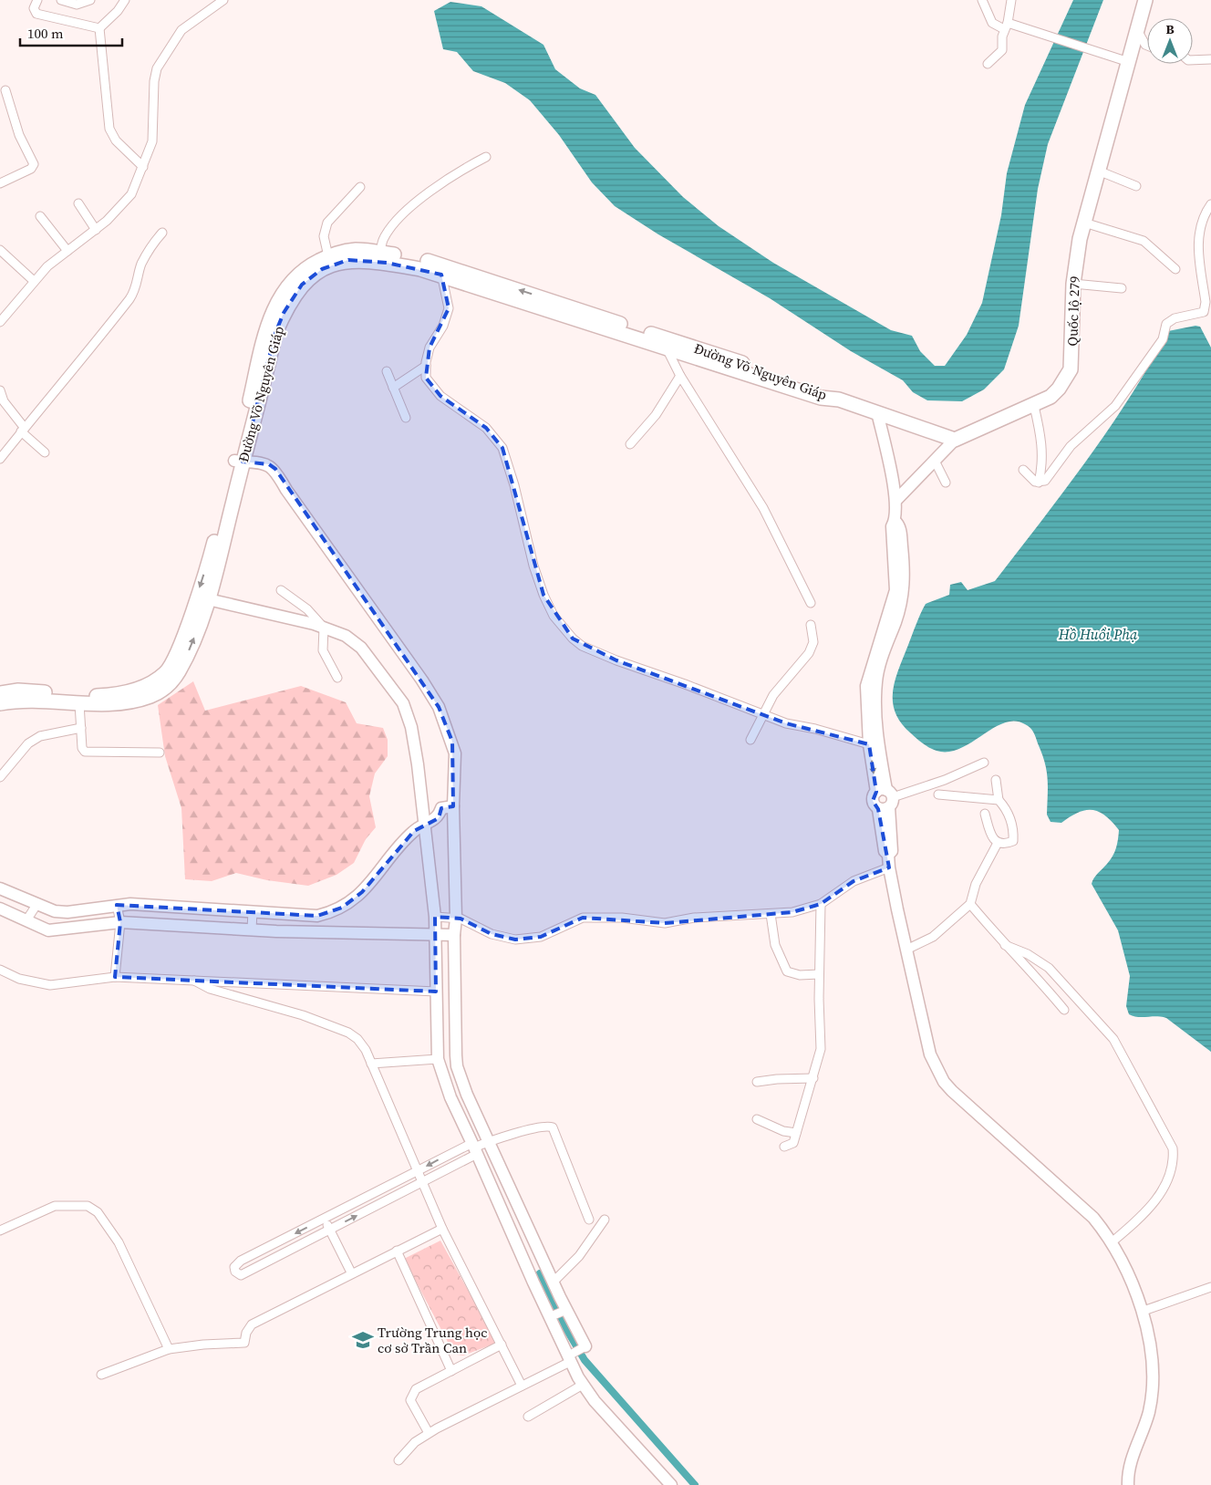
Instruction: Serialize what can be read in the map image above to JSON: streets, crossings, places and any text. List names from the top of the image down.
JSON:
{
  "streets": {
    "highway": ["Quốc lộ 279", "Đường Võ Nguyên Giáp"]
  },
  "water": ["Hồ Huổi Phạ"],
  "places": {
    "school or university": ["Trường Trung học cơ sở Trần Can"]
  },
  "scale_bar": "100 m",
  "north": "top"
}
